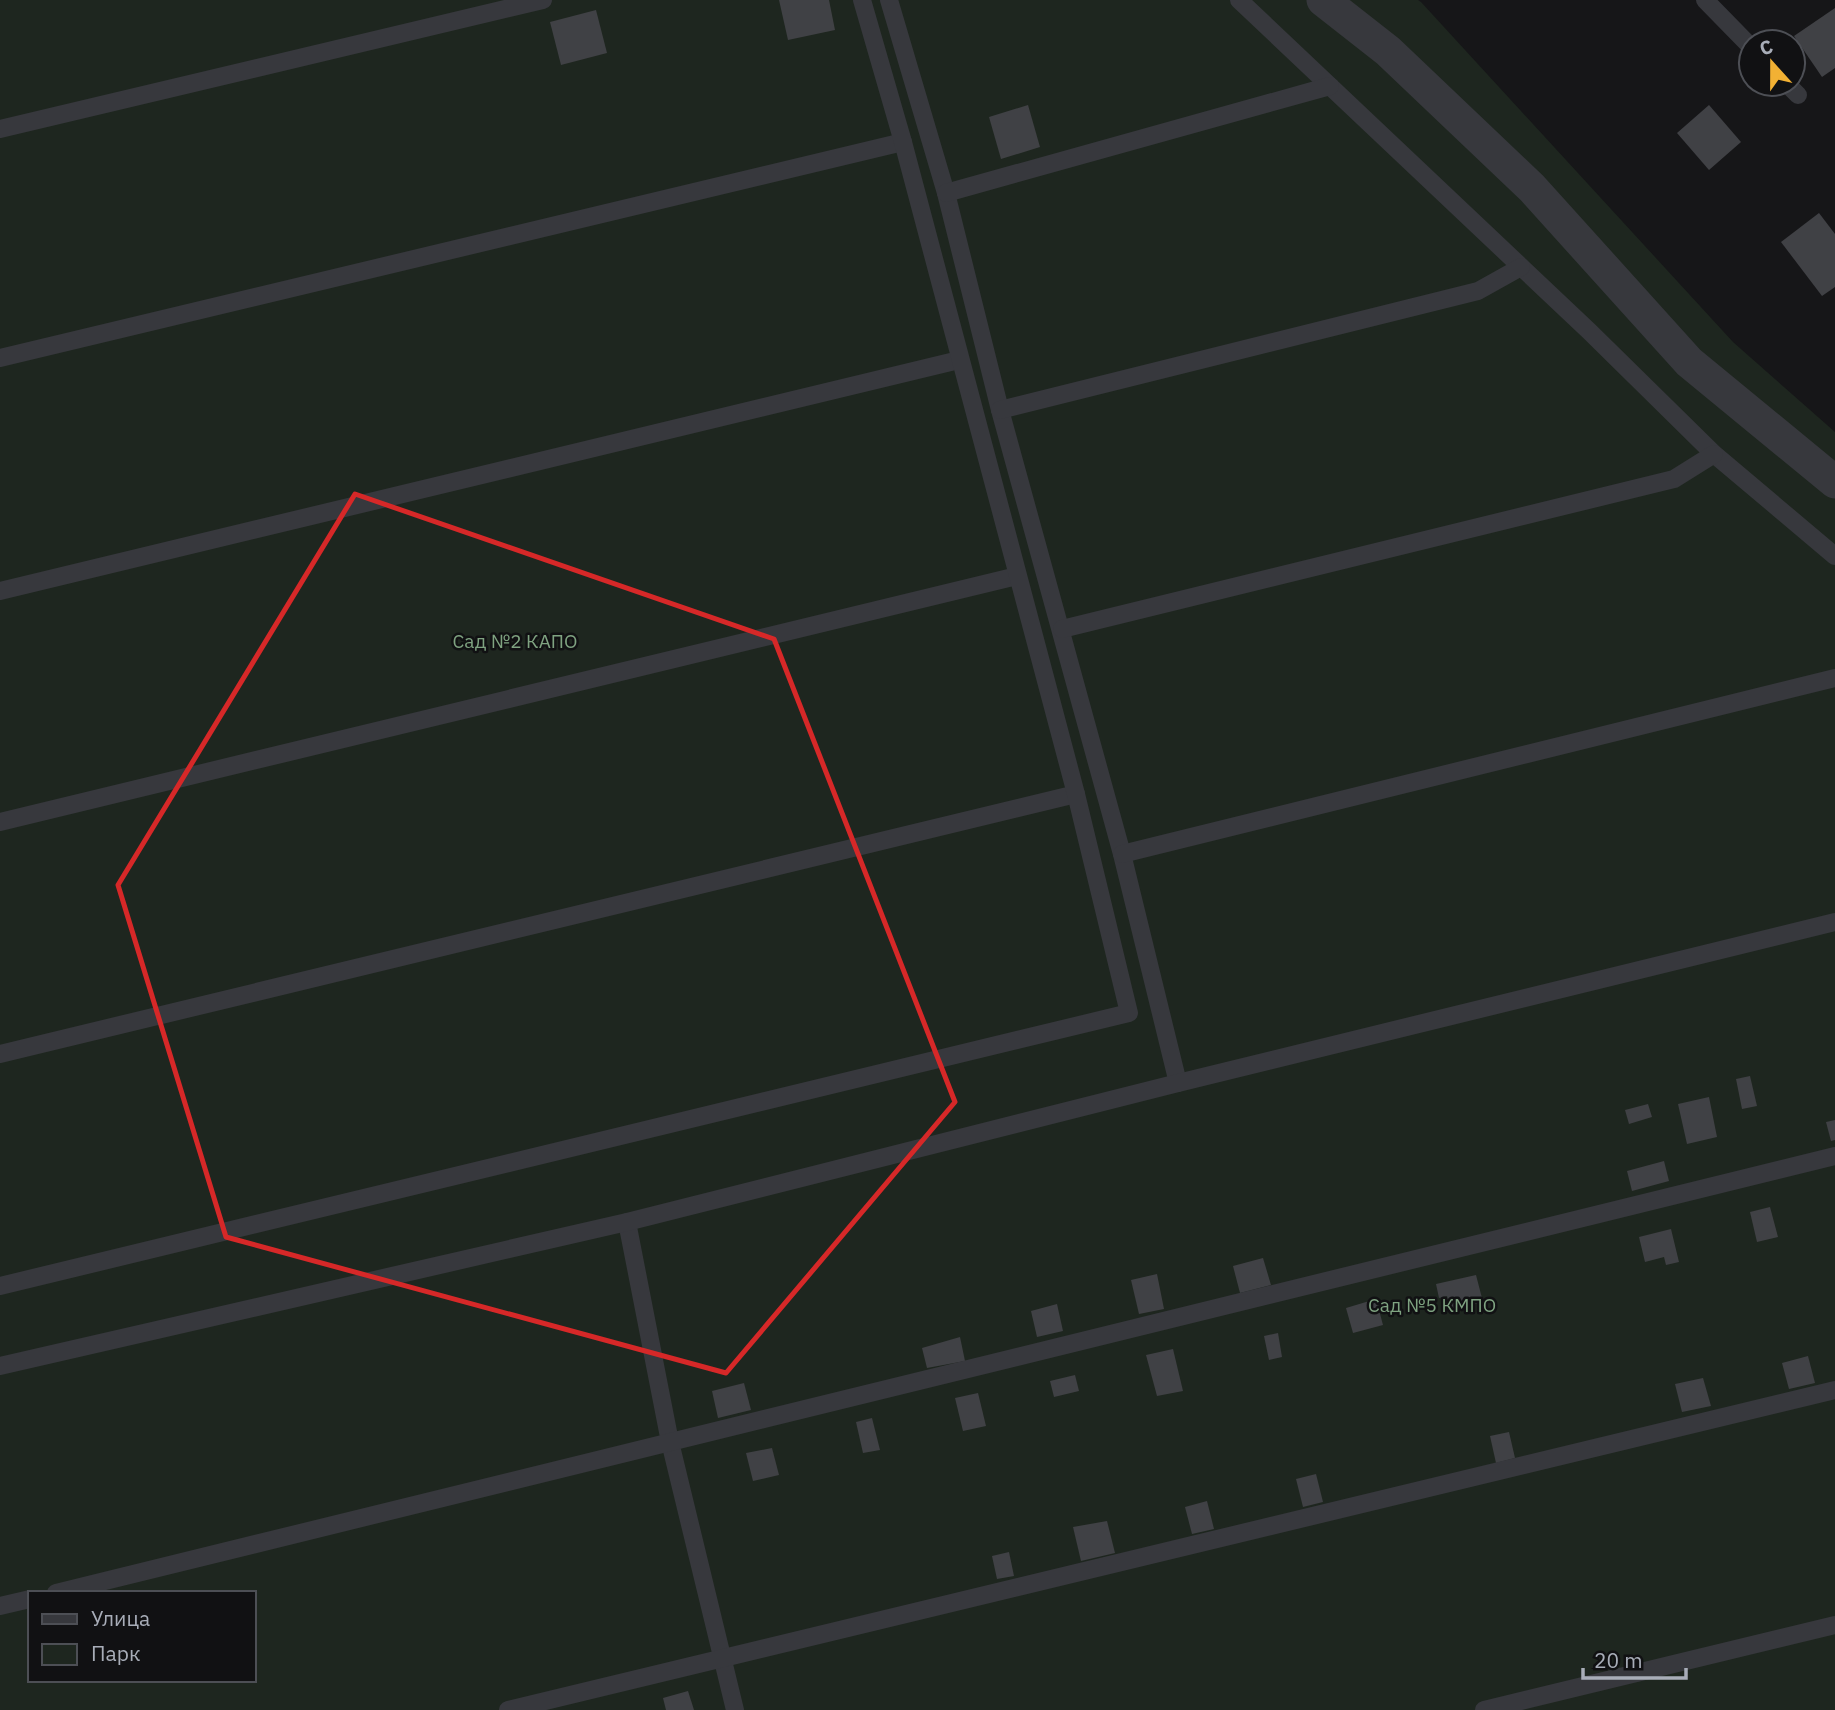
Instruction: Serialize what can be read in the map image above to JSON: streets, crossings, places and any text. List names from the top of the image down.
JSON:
{
  "parks": ["Сад №2 КАПО", "Сад №5 КМПО"],
  "legend": ["Улица", "Парк"],
  "scale_bar": "20 m",
  "north": "top"
}
